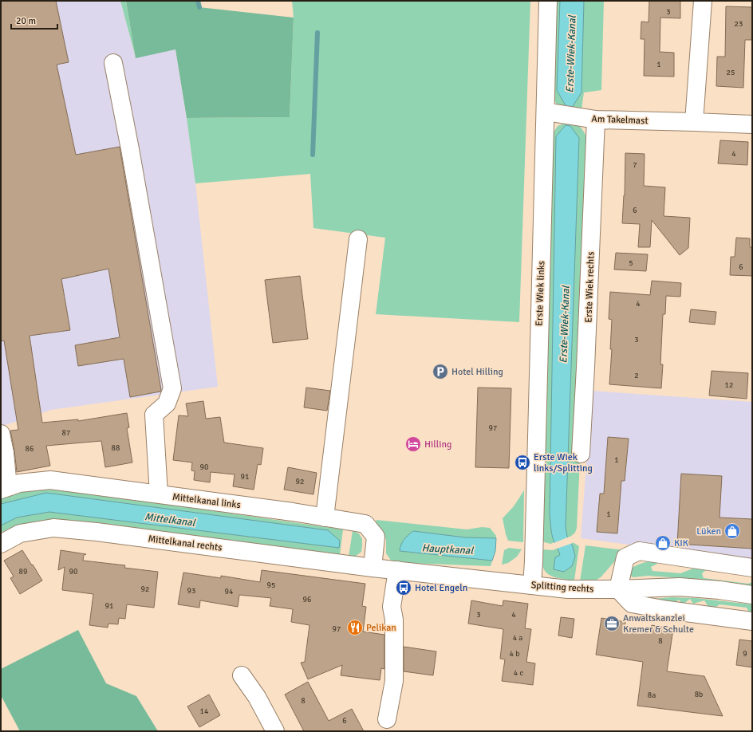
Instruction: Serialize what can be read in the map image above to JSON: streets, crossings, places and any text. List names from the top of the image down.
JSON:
{
  "streets": {
    "street": [
      "Am Takelmast",
      "Erste Wiek rechts",
      "Erste Wiek links",
      "Mittelkanal links",
      "Mittelkanal rechts",
      "Splitting rechts"
    ]
  },
  "crossings": [
    ["Am Takelmast", "Erste Wiek rechts"],
    ["Am Takelmast", "Erste Wiek links"],
    ["Erste Wiek links", "Splitting rechts"],
    ["Mittelkanal links", "Mittelkanal rechts"],
    ["Mittelkanal links", "Splitting rechts"],
    ["Mittelkanal rechts", "Splitting rechts"]
  ],
  "water": ["Erste-Wiek-Kanal", "Mittelkanal", "Hauptkanal"],
  "places": {
    "parking": ["Hotel Hilling"],
    "hotel": ["Hilling"],
    "bus stop": ["Erste Wiek links/Splitting", "Hotel Engeln"],
    "shop": ["Lüken", "KIK"],
    "office": ["Anwaltskanzlei Kremer & Schulte"],
    "restaurant": ["Pelikan"]
  },
  "house_numbers": [
    "3",
    "23",
    "1",
    "25",
    "4",
    "7",
    "6",
    "5",
    "6",
    "4",
    "3",
    "2",
    "12",
    "97",
    "87",
    "88",
    "86",
    "1",
    "90",
    "91",
    "92",
    "1",
    "89",
    "90",
    "95",
    "92",
    "93",
    "94",
    "96",
    "91",
    "3",
    "4",
    "97",
    "4 a",
    "8",
    "4 b",
    "9",
    "4 c",
    "8b",
    "8a",
    "8",
    "14",
    "6"
  ],
  "scale_bar": "20 m"
}
